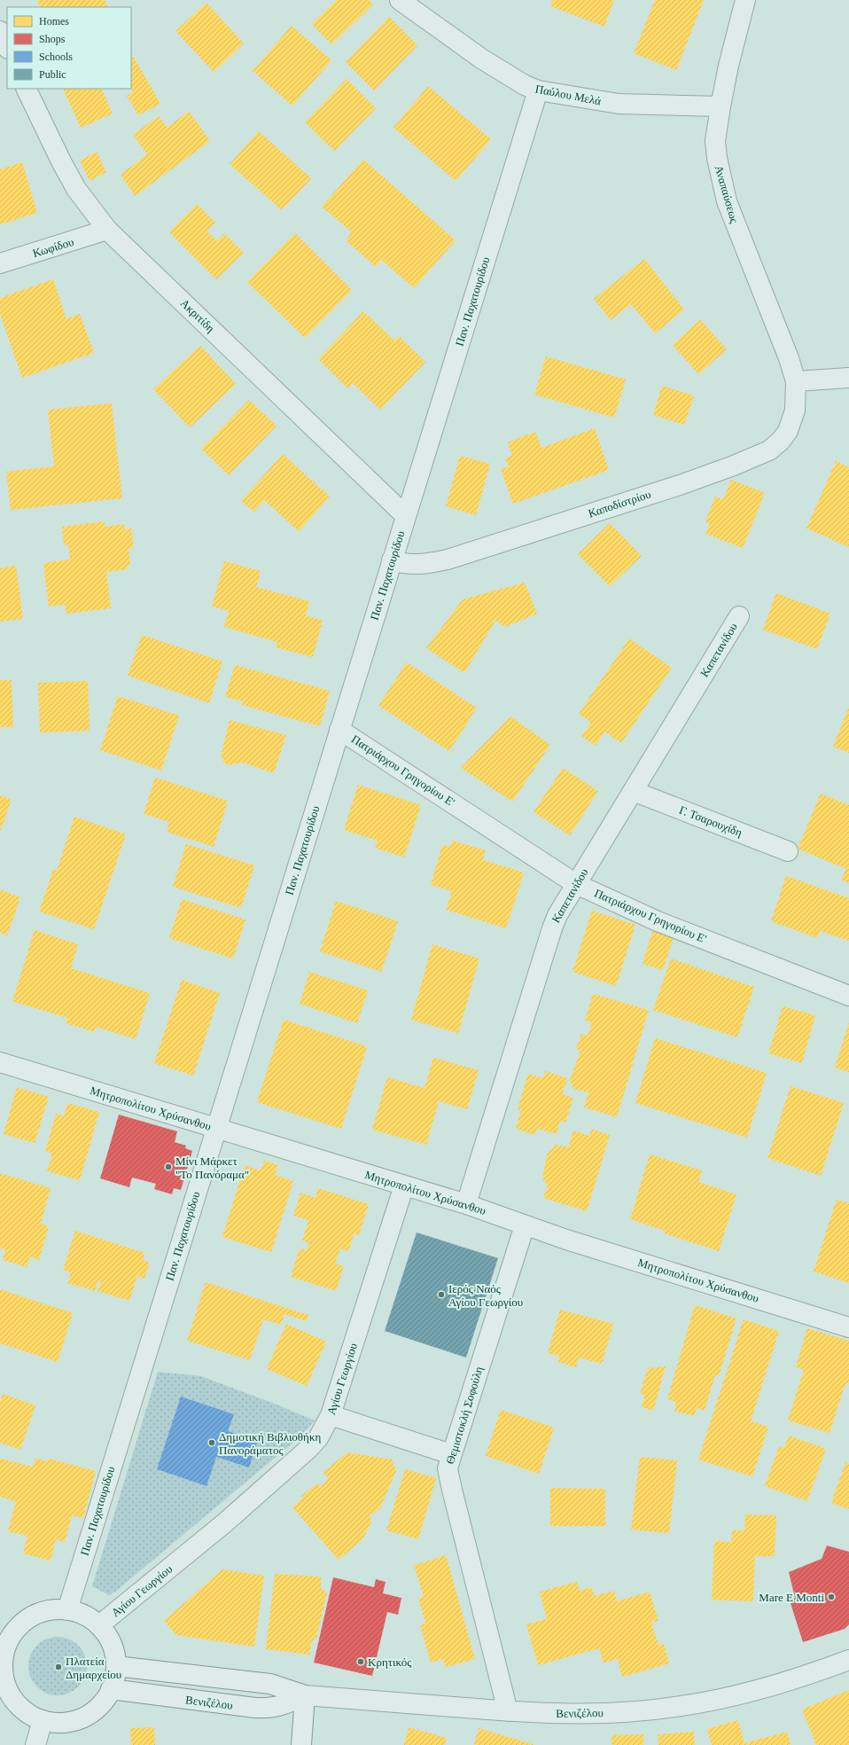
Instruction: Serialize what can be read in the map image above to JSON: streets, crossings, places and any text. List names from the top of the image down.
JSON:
{
  "streets": {
    "street": [
      "Παύλου Μελά",
      "Αναπαύσεως",
      "Κωφίδου",
      "Παν. Παχατουρίδου",
      "Ακριτίδη",
      "Καποδίστρίου",
      "Καπετανίδου",
      "Πατριάρχου Γρηγορίου Ε'",
      "Γ. Τσαρουχίδη",
      "Μητροπολίτου Χρύσανθου",
      "Αγίου Γεωργίου",
      "Θεμιστοκλή Σοφούλη",
      "Βενιζέλου"
    ]
  },
  "crossings": [
    ["Παύλου Μελά", "Αναπαύσεως"],
    ["Παύλου Μελά", "Παν. Παχατουρίδου"],
    ["Αναπαύσεως", "Καποδίστρίου"],
    ["Κωφίδου", "Ακριτίδη"],
    ["Παν. Παχατουρίδου", "Ακριτίδη"],
    ["Παν. Παχατουρίδου", "Καποδίστρίου"],
    ["Παν. Παχατουρίδου", "Πατριάρχου Γρηγορίου Ε'"],
    ["Παν. Παχατουρίδου", "Μητροπολίτου Χρύσανθου"],
    ["Παν. Παχατουρίδου", "Αγίου Γεωργίου"],
    ["Παν. Παχατουρίδου", "Βενιζέλου"],
    ["Καπετανίδου", "Πατριάρχου Γρηγορίου Ε'"],
    ["Καπετανίδου", "Γ. Τσαρουχίδη"],
    ["Καπετανίδου", "Μητροπολίτου Χρύσανθου"],
    ["Μητροπολίτου Χρύσανθου", "Αγίου Γεωργίου"],
    ["Μητροπολίτου Χρύσανθου", "Θεμιστοκλή Σοφούλη"],
    ["Αγίου Γεωργίου", "Βενιζέλου"],
    ["Θεμιστοκλή Σοφούλη", "Βενιζέλου"]
  ],
  "places": [
    "Μίνι Μάρκετ \"Το Πανόραμα\"",
    "Ιερός Ναός Αγίου Γεωργίου",
    "Δημοτική Βιβλιοθήκη Πανοράματος",
    "Mare E Monti",
    "Κρητικός",
    "Πλατεία Δημαρχείου"
  ],
  "legend": [
    "Homes",
    "Shops",
    "Schools",
    "Public"
  ]
}
